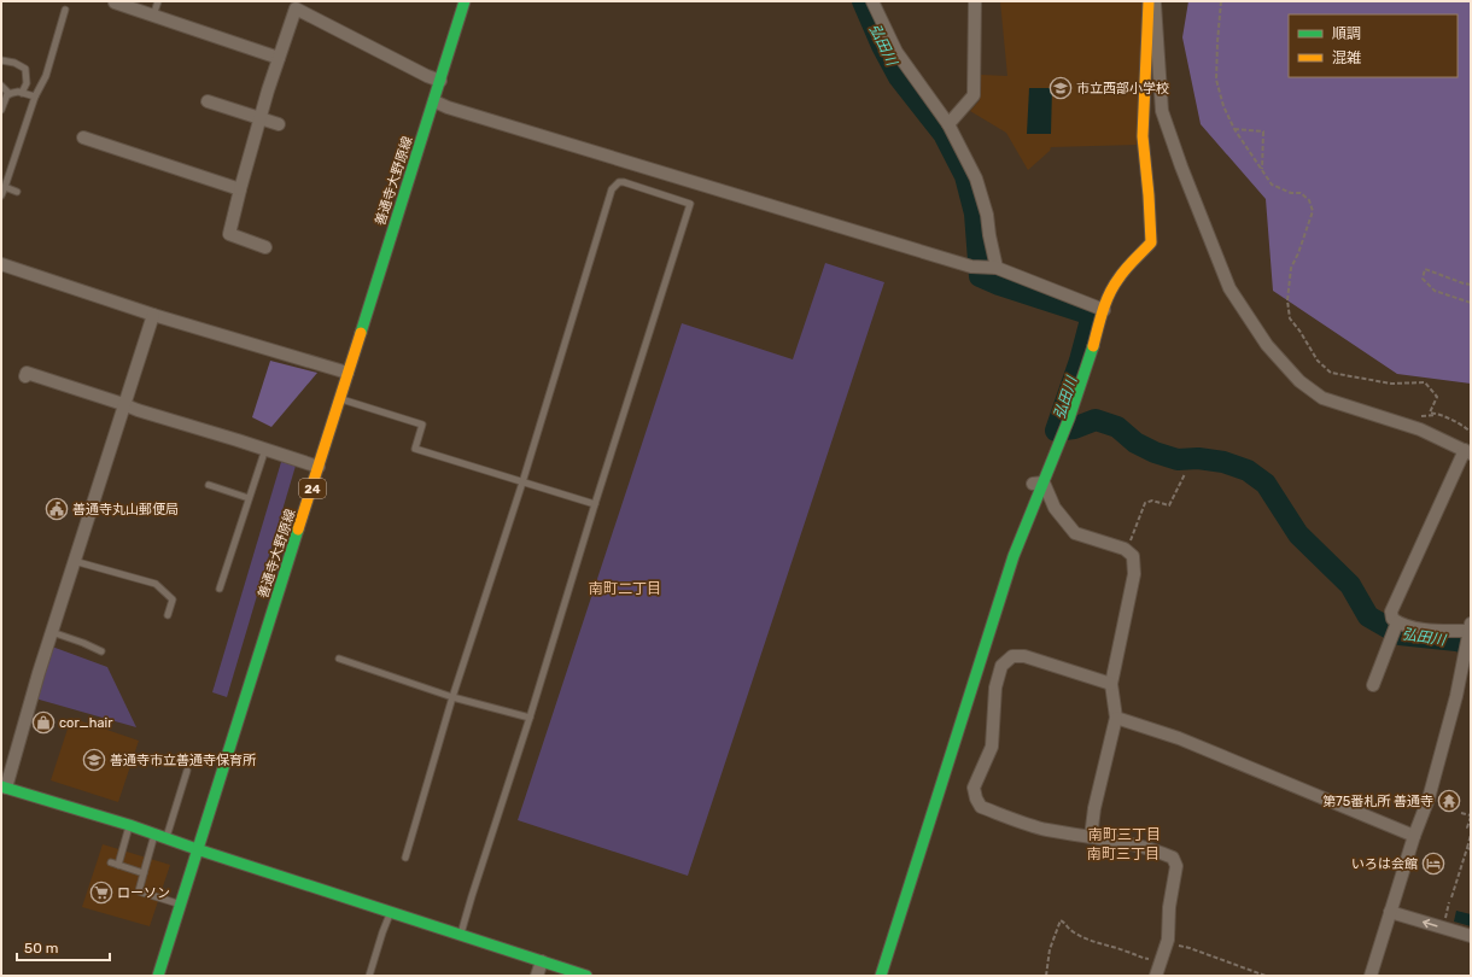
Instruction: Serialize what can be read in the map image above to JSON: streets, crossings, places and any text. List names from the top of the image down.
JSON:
{
  "streets": {
    "street": ["善通寺大野原線", "24"]
  },
  "districts": ["南町二丁目", "南町三丁目", "南町三丁目"],
  "water": ["弘田川"],
  "places": {
    "school or university": ["市立西部小学校", "善通寺市立善通寺保育所"],
    "public building": ["善通寺丸山郵便局"],
    "shop": ["cor_hair"],
    "temple": ["第75番札所 善通寺"],
    "hotel": ["いろは会館"],
    "supermarket": ["ローソン"]
  },
  "legend": ["順調", "混雑"],
  "scale_bar": "50 m"
}
